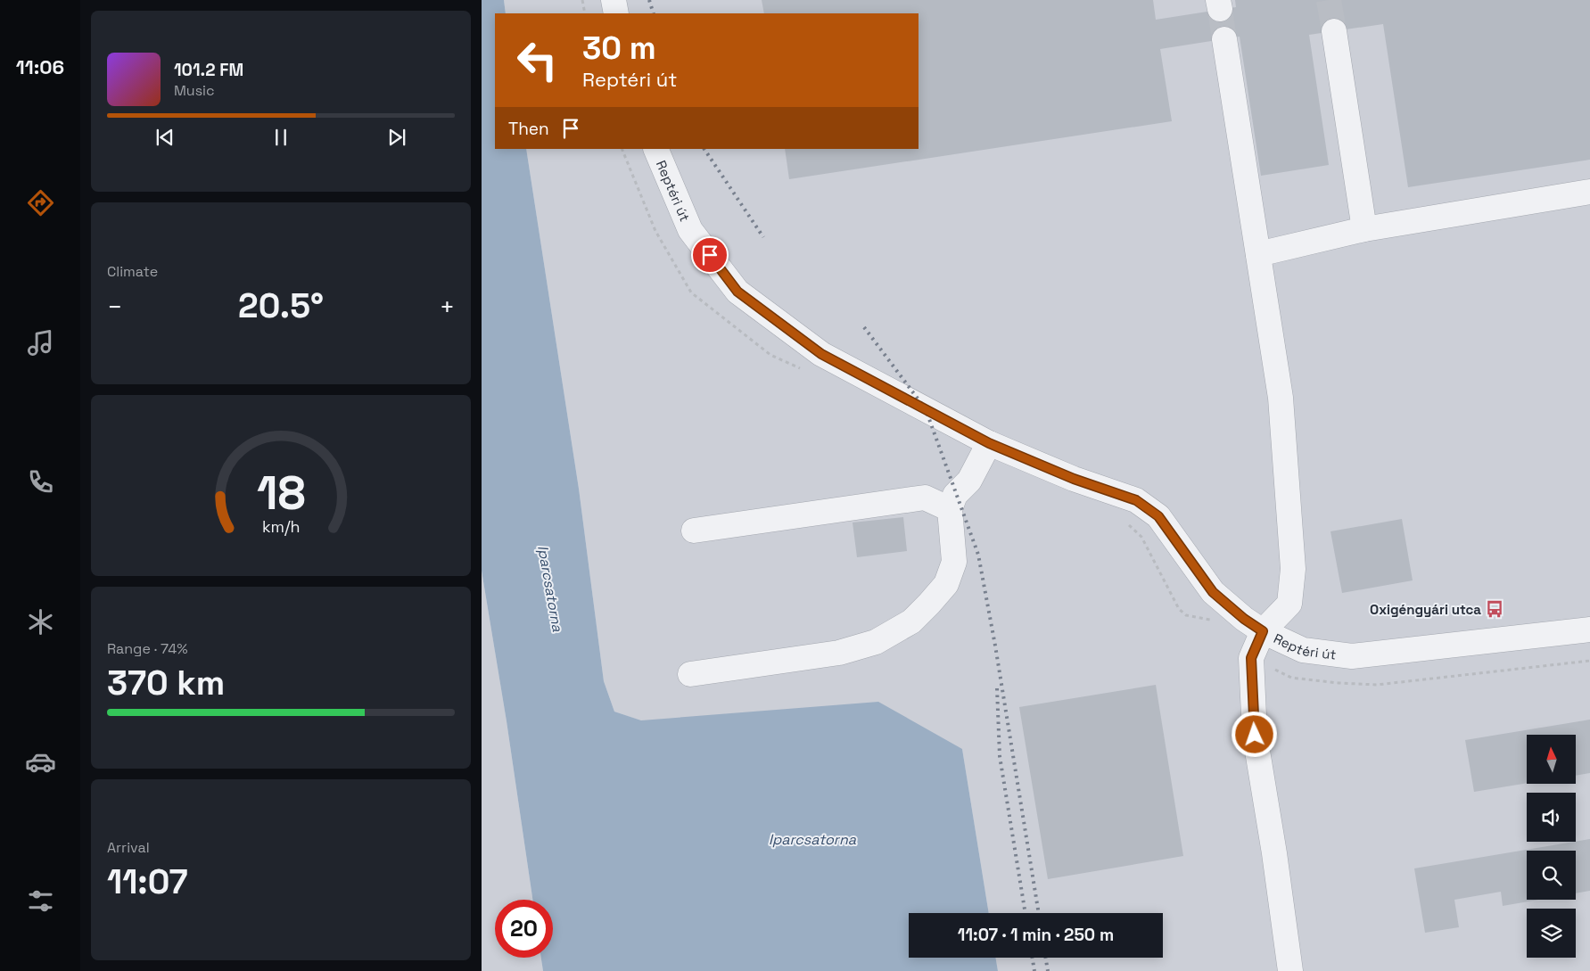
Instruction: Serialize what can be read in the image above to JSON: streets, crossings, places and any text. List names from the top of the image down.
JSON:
{
  "streets": {
    "street": ["Reptéri út"]
  },
  "water": ["Iparcsatorna"],
  "places": {
    "bus stop": ["Oxigéngyári utca"]
  },
  "north": "top",
  "page": {
    "tabs": "11:06",
    "turn": ["30 m", "Reptéri út"],
    "song": ["101.2 FM", "Music"],
    "then": "Then",
    "tile": [
      "Climate",
      ["Range · 74%", "370 km"],
      ["Arrival", "11:07"]
    ],
    "heat": ["−", "20.5°", "+"],
    "limit": "20",
    "trip": "11:07 · 1 min · 250 m",
    "gauge": ["18", "km/h"]
  }
}
